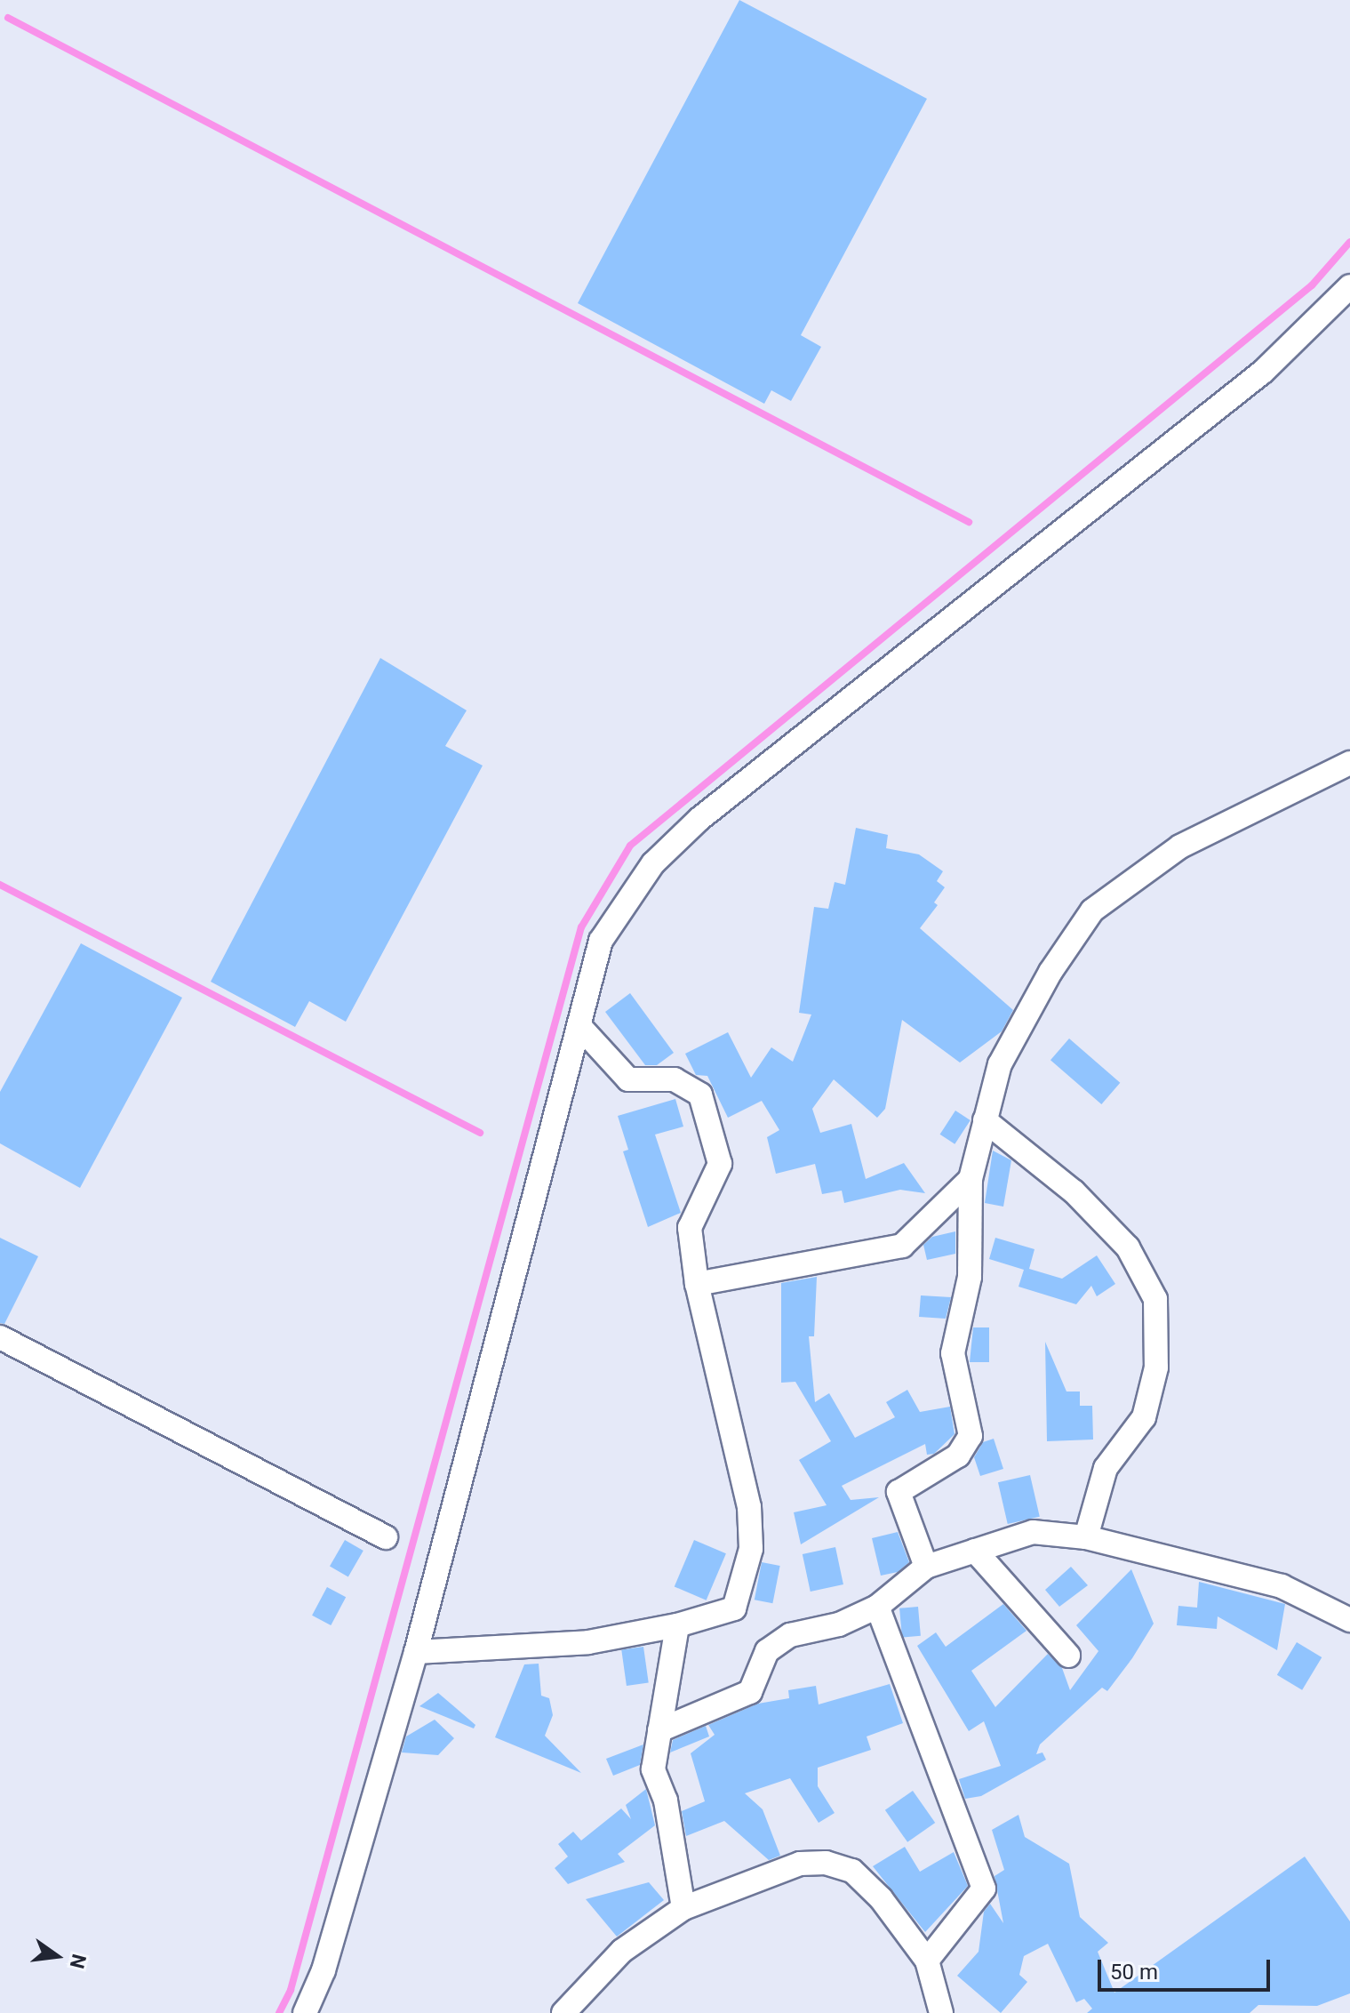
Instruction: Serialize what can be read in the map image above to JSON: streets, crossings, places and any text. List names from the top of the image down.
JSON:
{
  "scale_bar": "50 m",
  "north": "right"
}
